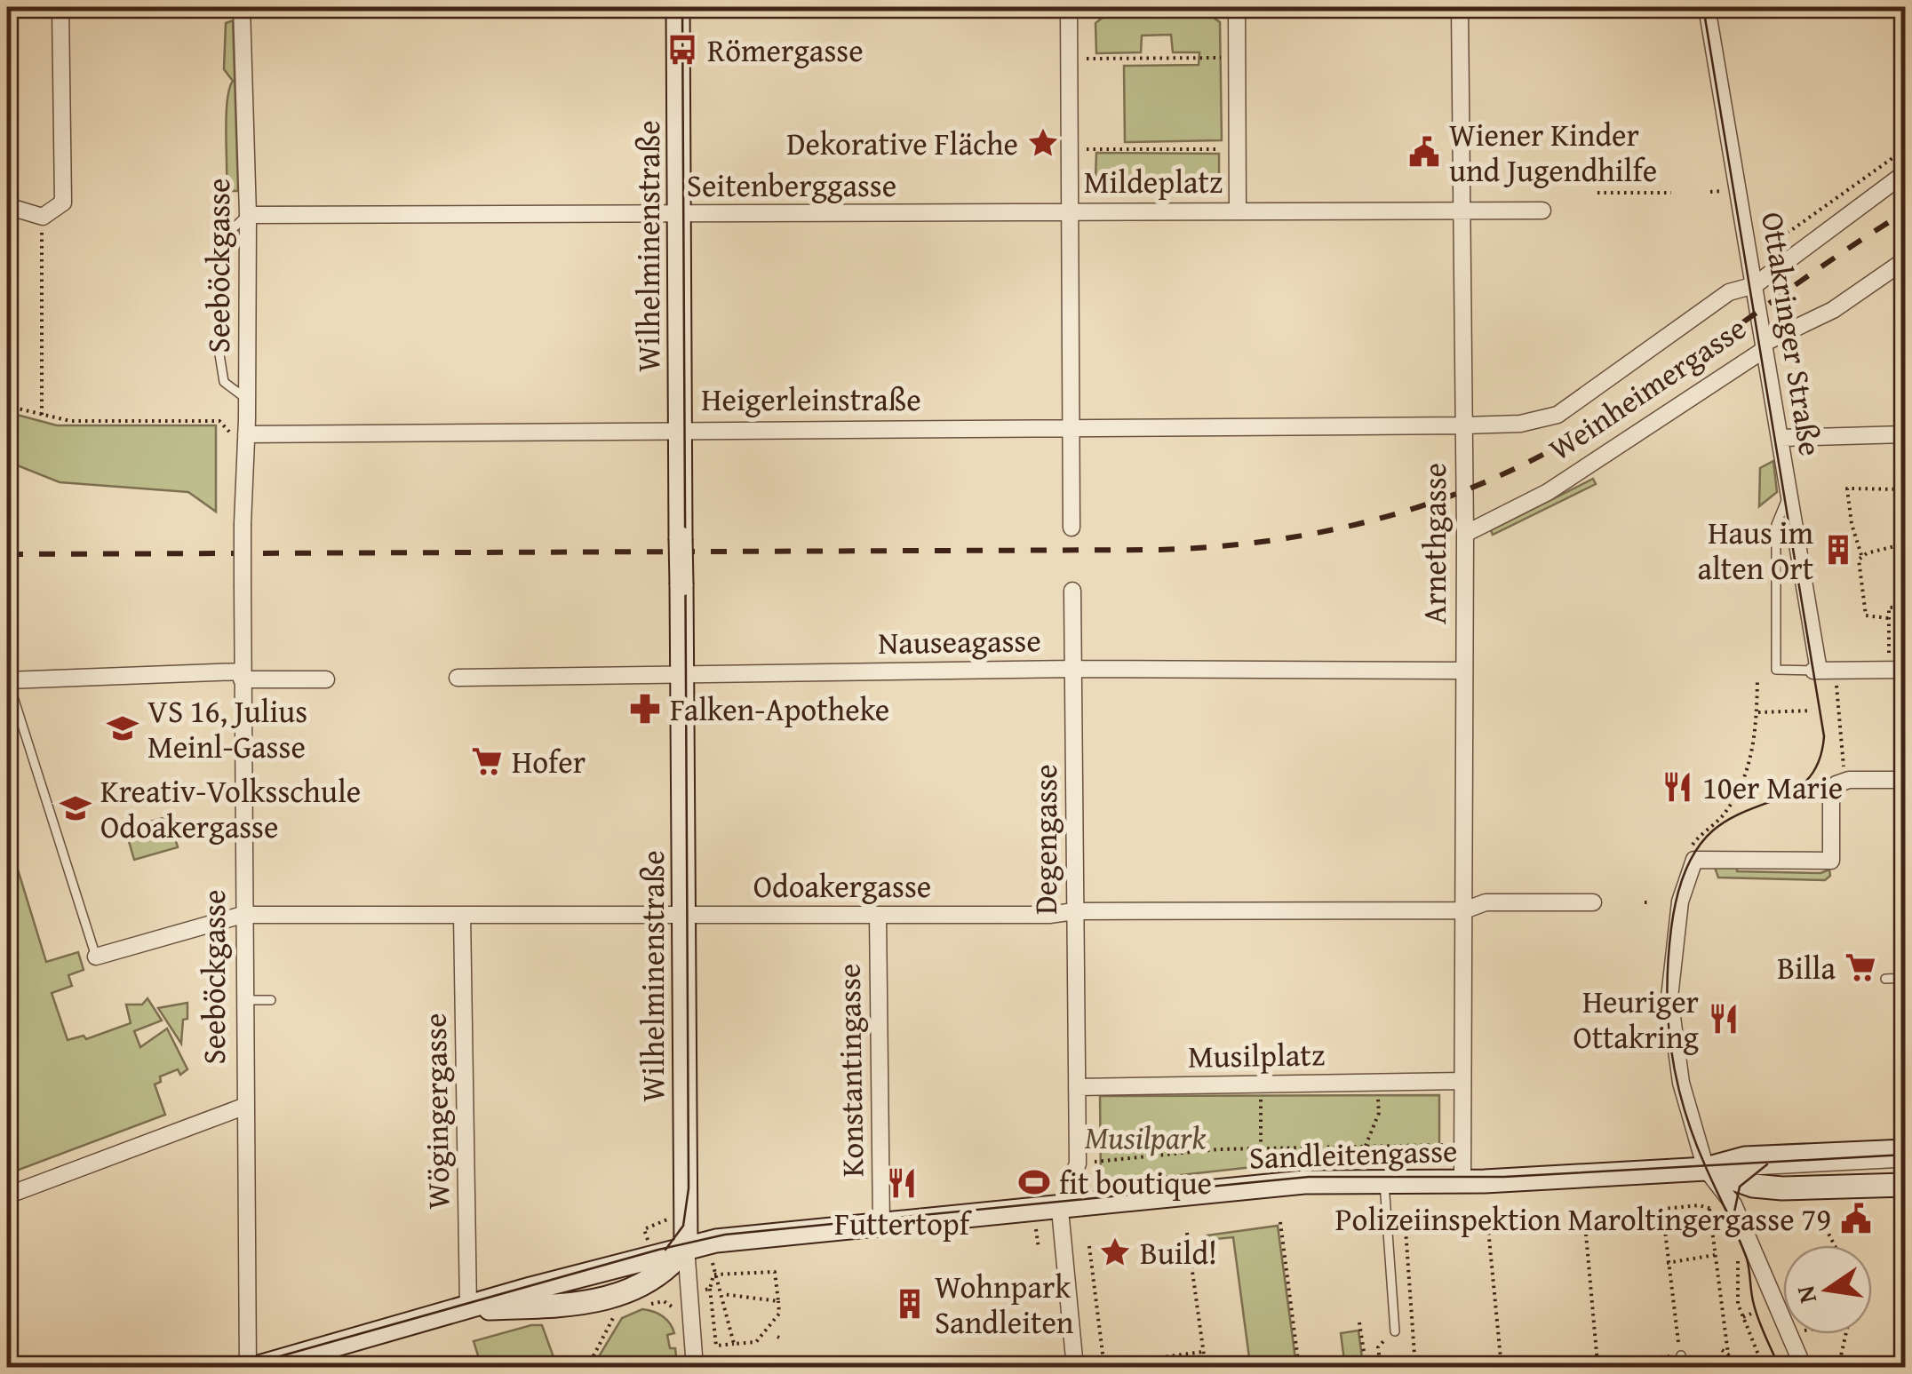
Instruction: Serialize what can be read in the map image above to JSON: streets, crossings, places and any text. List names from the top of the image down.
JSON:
{
  "streets": {
    "main road": ["Wilhelminenstraße", "Sandleitengasse"],
    "street": [
      "Mildeplatz",
      "Seitenberggasse",
      "Seeböckgasse",
      "Ottakringer Straße",
      "Weinheimergasse",
      "Heigerleinstraße",
      "Arnethgasse",
      "Nauseagasse",
      "Degengasse",
      "Odoakergasse",
      "Musilplatz",
      "Konstantingasse",
      "Wögingergasse"
    ]
  },
  "crossings": [
    ["Mildeplatz", "Seitenberggasse"],
    ["Seitenberggasse", "Wilhelminenstraße"],
    ["Seitenberggasse", "Seeböckgasse"],
    ["Wilhelminenstraße", "Heigerleinstraße"],
    ["Wilhelminenstraße", "Nauseagasse"],
    ["Wilhelminenstraße", "Odoakergasse"],
    ["Wilhelminenstraße", "Sandleitengasse"],
    ["Seeböckgasse", "Heigerleinstraße"],
    ["Seeböckgasse", "Odoakergasse"],
    ["Ottakringer Straße", "Weinheimergasse"],
    ["Weinheimergasse", "Heigerleinstraße"],
    ["Weinheimergasse", "Arnethgasse"],
    ["Heigerleinstraße", "Arnethgasse"],
    ["Arnethgasse", "Nauseagasse"],
    ["Arnethgasse", "Odoakergasse"],
    ["Arnethgasse", "Musilplatz"],
    ["Nauseagasse", "Degengasse"],
    ["Degengasse", "Odoakergasse"],
    ["Degengasse", "Musilplatz"],
    ["Odoakergasse", "Konstantingasse"],
    ["Odoakergasse", "Wögingergasse"],
    ["Konstantingasse", "Sandleitengasse"],
    ["Wögingergasse", "Sandleitengasse"]
  ],
  "parks": ["Musilpark"],
  "places": {
    "bus stop": ["Römergasse"],
    "place": ["Dekorative Fläche", "Build!"],
    "public building": ["Wiener Kinder und Jugendhilfe", "Polizeiinspektion Maroltingergasse 79"],
    "building": ["Haus im alten Ort", "Wohnpark Sandleiten"],
    "pharmacy": ["Falken-Apotheke"],
    "school or university": ["VS 16, Julius Meinl-Gasse", "Kreativ-Volksschule Odoakergasse"],
    "supermarket": ["Hofer", "Billa"],
    "restaurant": ["10er Marie", "Heuriger Ottakring", "Futtertopf"],
    "sports": ["fit boutique"]
  },
  "north": "left"
}
